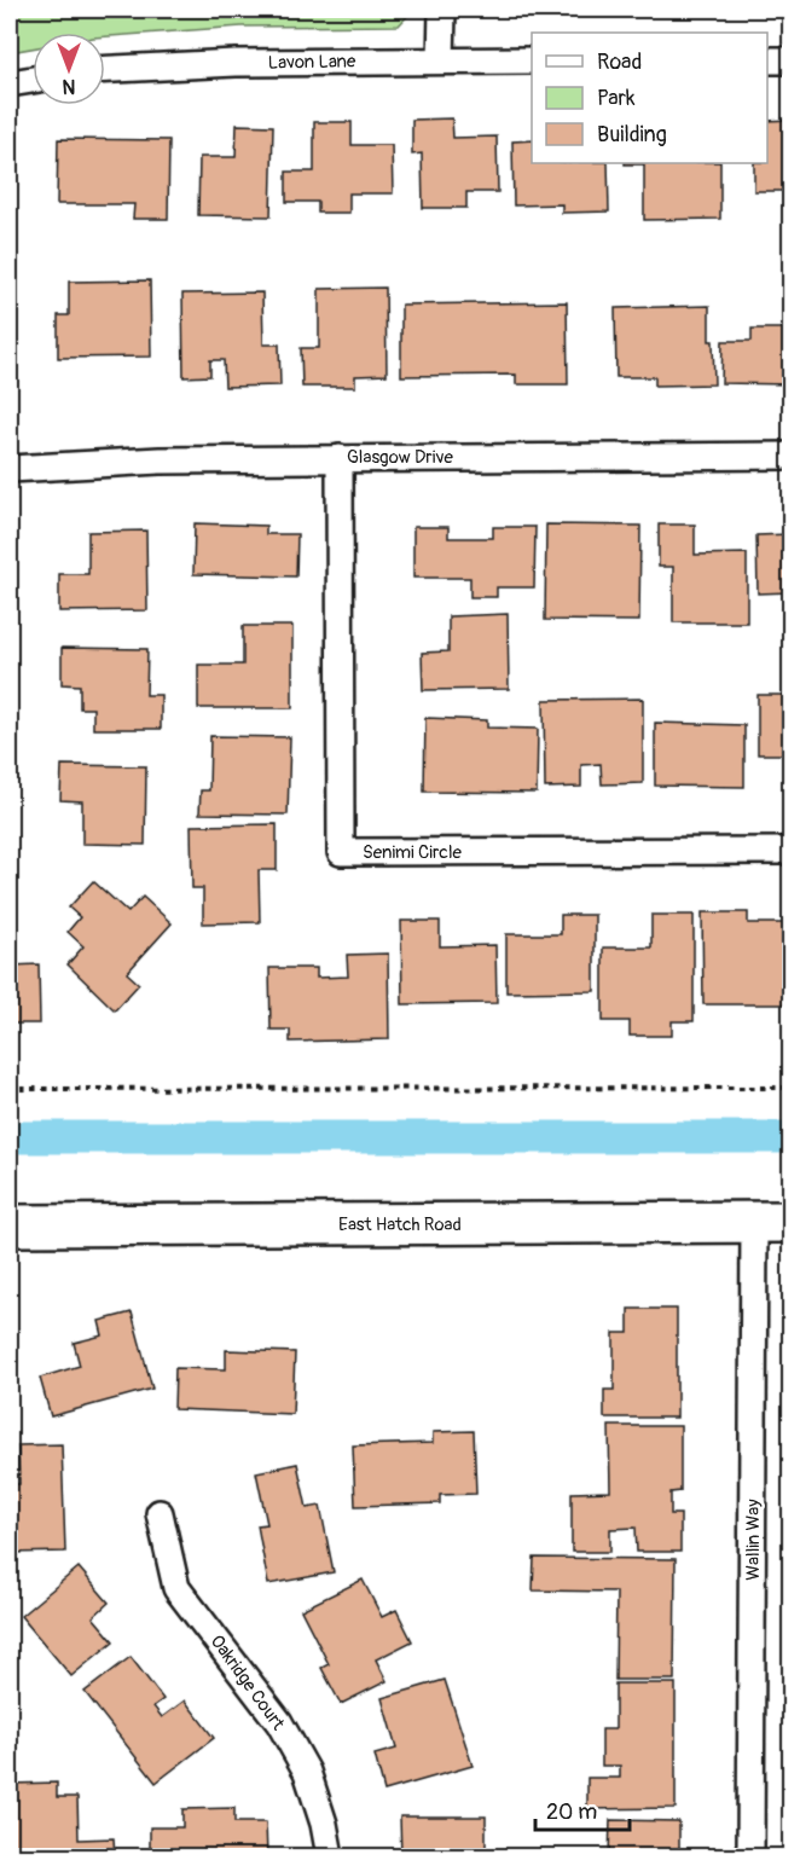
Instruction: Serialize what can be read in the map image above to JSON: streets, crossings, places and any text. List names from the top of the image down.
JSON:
{
  "streets": {
    "main road": ["East Hatch Road"],
    "street": [
      "Lavon Lane",
      "Glasgow Drive",
      "Senimi Circle",
      "Wallin Way",
      "Oakridge Court"
    ]
  },
  "crossings": [
    ["Glasgow Drive", "Senimi Circle"],
    ["East Hatch Road", "Wallin Way"]
  ],
  "legend": ["Road", "Park", "Building"],
  "scale_bar": "20 m",
  "north": "bottom"
}
